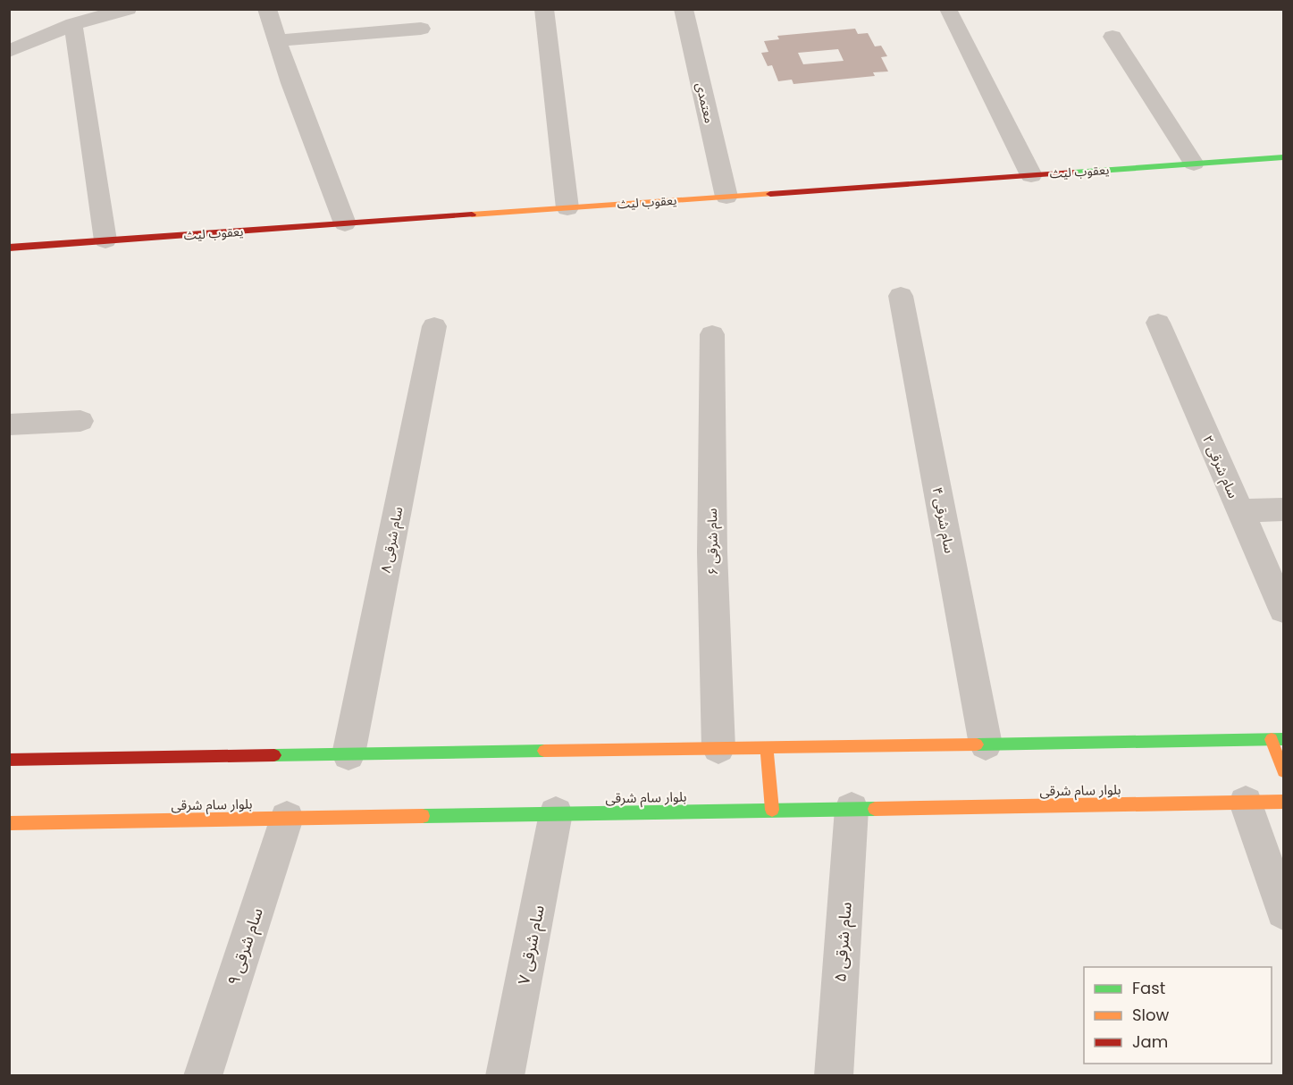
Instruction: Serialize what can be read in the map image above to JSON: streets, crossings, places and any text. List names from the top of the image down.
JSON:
{
  "streets": {
    "street": [
      "معتمدی",
      "یعقوب لیث",
      "سام شرقی ۲",
      "سام شرقی ۴",
      "سام شرقی ۸",
      "سام شرقی ۶",
      "بلوار سام شرقی",
      "سام شرقی ۵",
      "سام شرقی ۷",
      "سام شرقی ۹"
    ]
  },
  "crossings": [
    ["معتمدی", "یعقوب لیث"],
    ["بلوار سام شرقی", "سام شرقی ۵"],
    ["بلوار سام شرقی", "سام شرقی ۷"],
    ["بلوار سام شرقی", "سام شرقی ۹"]
  ],
  "legend": ["Fast", "Slow", "Jam"]
}
